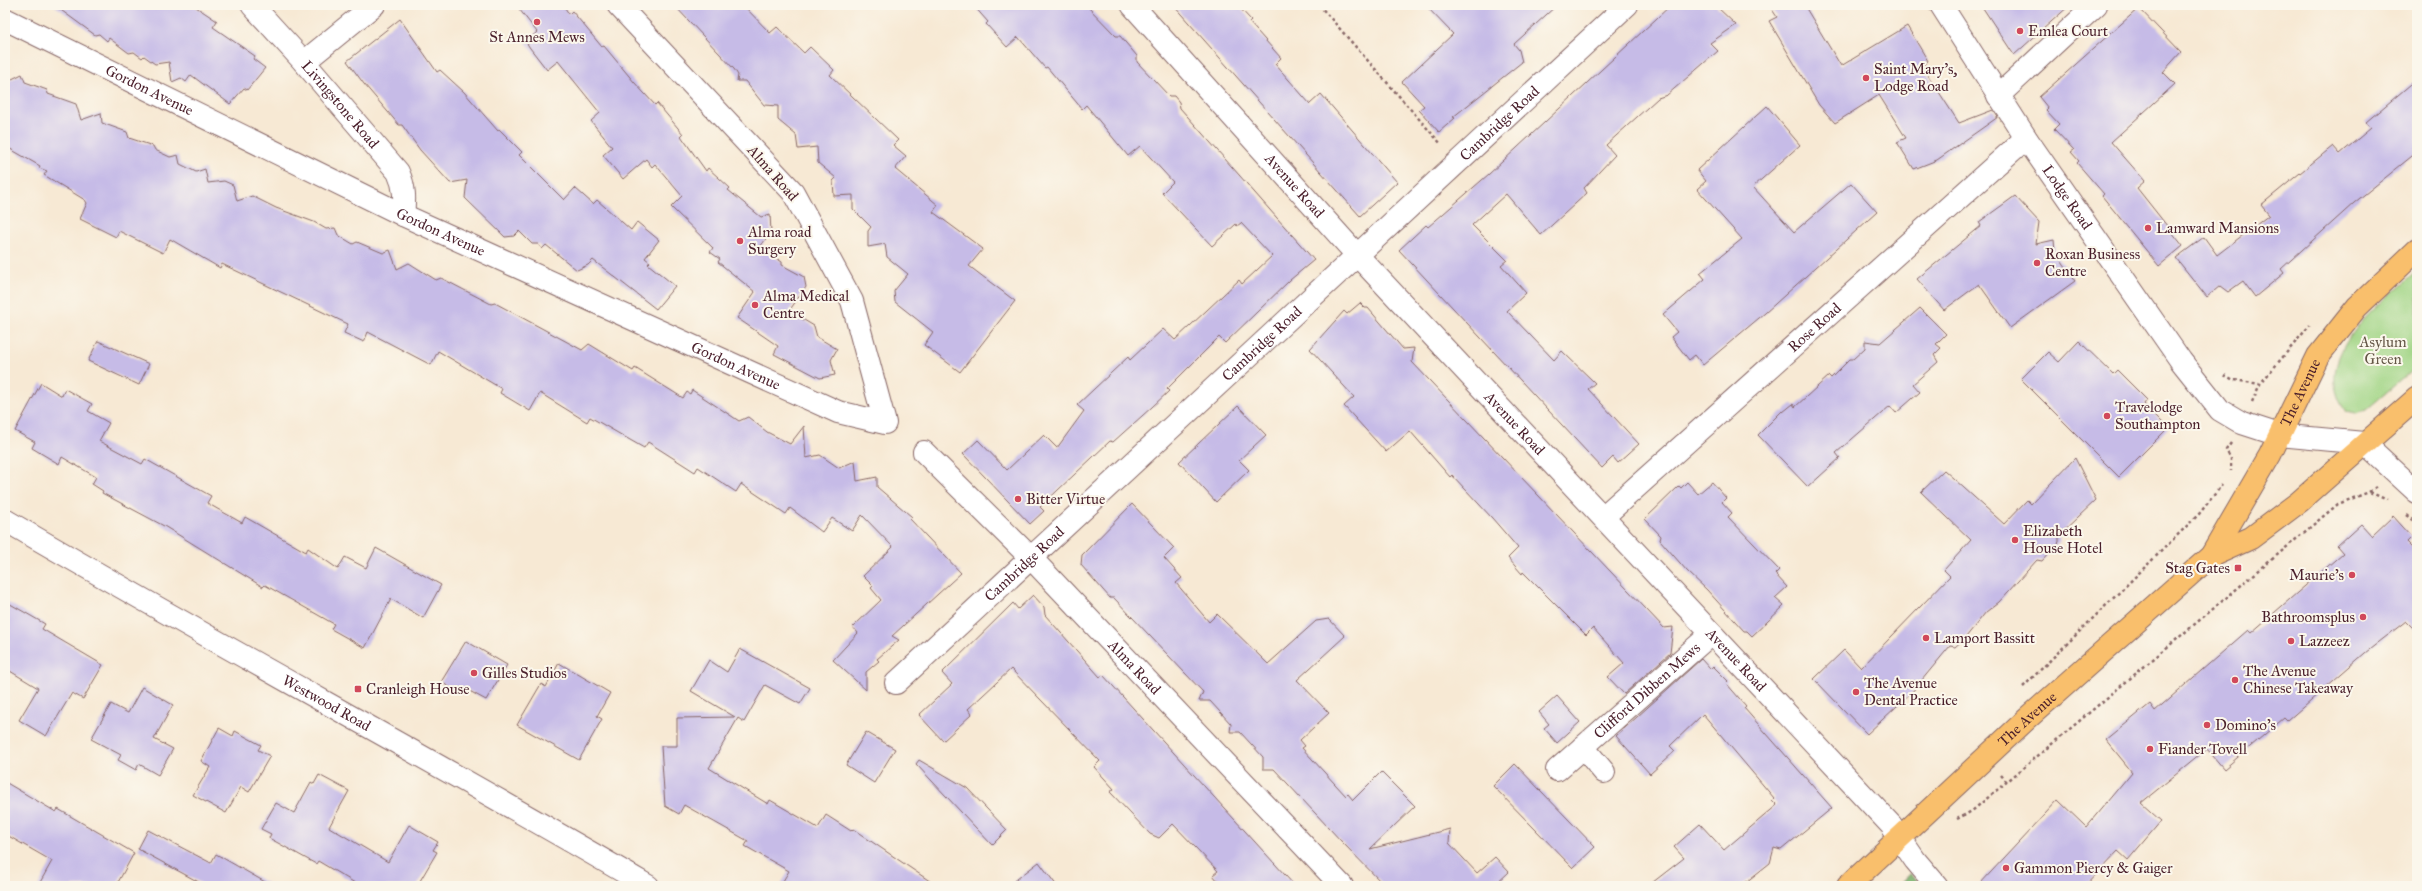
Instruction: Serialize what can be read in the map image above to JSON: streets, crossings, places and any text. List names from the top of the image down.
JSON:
{
  "streets": {
    "main road": ["The Avenue"],
    "street": [
      "Gordon Avenue",
      "Livingstone Road",
      "Cambridge Road",
      "Alma Road",
      "Avenue Road",
      "Lodge Road",
      "Rose Road",
      "Clifford Dibben Mews",
      "Westwood Road"
    ]
  },
  "crossings": [
    ["Gordon Avenue", "Livingstone Road"],
    ["Gordon Avenue", "Alma Road"],
    ["Cambridge Road", "Alma Road"],
    ["Cambridge Road", "Avenue Road"],
    ["Avenue Road", "Rose Road"],
    ["Avenue Road", "The Avenue"],
    ["Avenue Road", "Clifford Dibben Mews"],
    ["Lodge Road", "Rose Road"],
    ["Lodge Road", "The Avenue"]
  ],
  "parks": ["Asylum Green"],
  "places": {
    "other": [
      "St Annes Mews",
      "Emlea Court",
      "Saint Mary's, Lodge Road",
      "Lamward Mansions",
      "Alma road Surgery",
      "Roxan Business Centre",
      "Alma Medical Centre",
      "Travelodge Southampton",
      "Bitter Virtue",
      "Elizabeth House Hotel",
      "Maurie's",
      "Bathroomsplus",
      "Lamport Bassitt",
      "Lazzeez",
      "Gilles Studios",
      "The Avenue Chinese Takeaway",
      "The Avenue Dental Practice",
      "Domino's",
      "Fiander Tovell",
      "Gammon Piercy & Gaiger"
    ],
    "transit": ["Stag Gates", "Cranleigh House"]
  }
}
